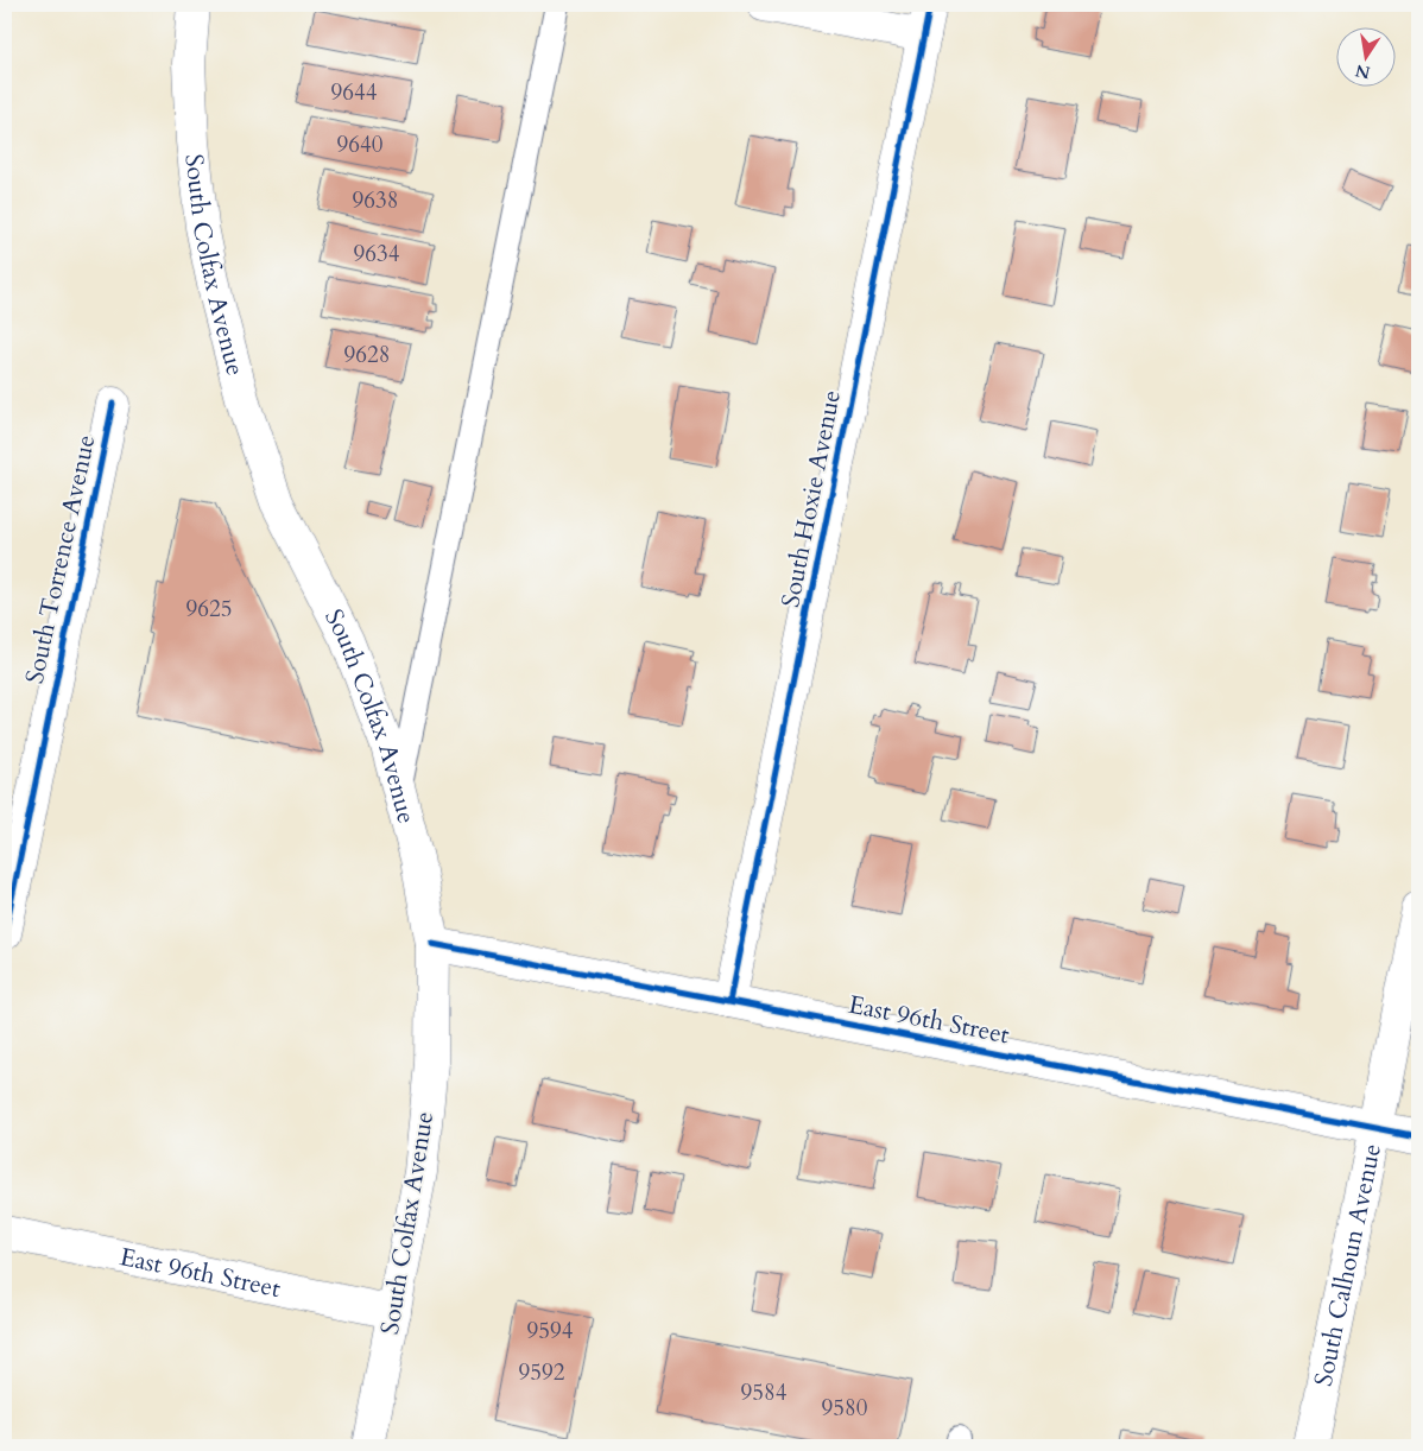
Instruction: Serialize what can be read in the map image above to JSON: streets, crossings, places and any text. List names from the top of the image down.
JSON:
{
  "streets": {
    "street": [
      "South Colfax Avenue",
      "South Hoxie Avenue",
      "South Torrence Avenue",
      "East 96th Street",
      "South Calhoun Avenue"
    ]
  },
  "crossings": [
    ["South Colfax Avenue", "East 96th Street"],
    ["South Hoxie Avenue", "East 96th Street"],
    ["East 96th Street", "South Calhoun Avenue"]
  ],
  "house_numbers": [
    "9644",
    "9640",
    "9638",
    "9634",
    "9628",
    "9625",
    "9594",
    "9592",
    "9584",
    "9580"
  ],
  "north": "bottom"
}
